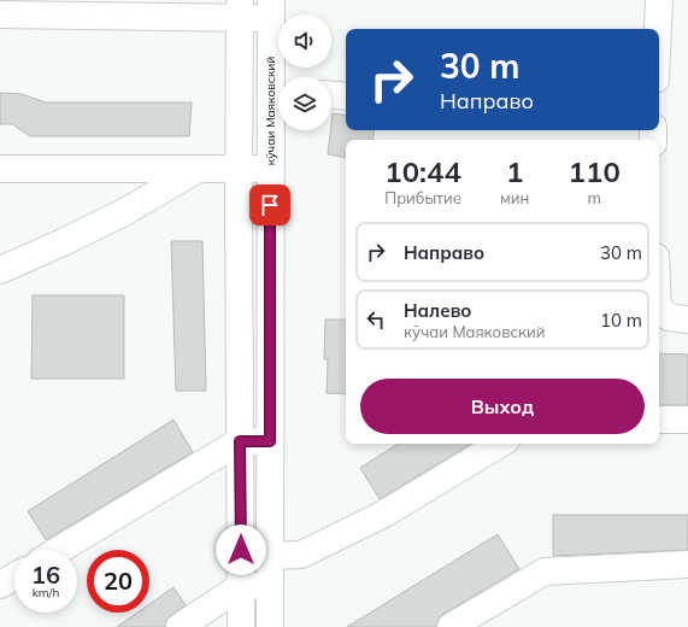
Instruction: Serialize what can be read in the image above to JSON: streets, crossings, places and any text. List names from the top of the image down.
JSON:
{
  "streets": {
    "street": ["кӯчаи Маяковский"]
  },
  "page": {
    "turn": ["30 m", "Направо"],
    "eta": [
      "10:44",
      "Прибытие",
      "1",
      "мин",
      "110",
      "m"
    ],
    "list": [
      {
        "name": "Направо",
        "value": "30 m"
      },
      {
        "name": "Налево",
        "note": "кӯчаи Маяковский",
        "value": "10 m"
      }
    ],
    "buttons": "Выход",
    "speed": "16 km/h",
    "limit": "20"
  }
}
